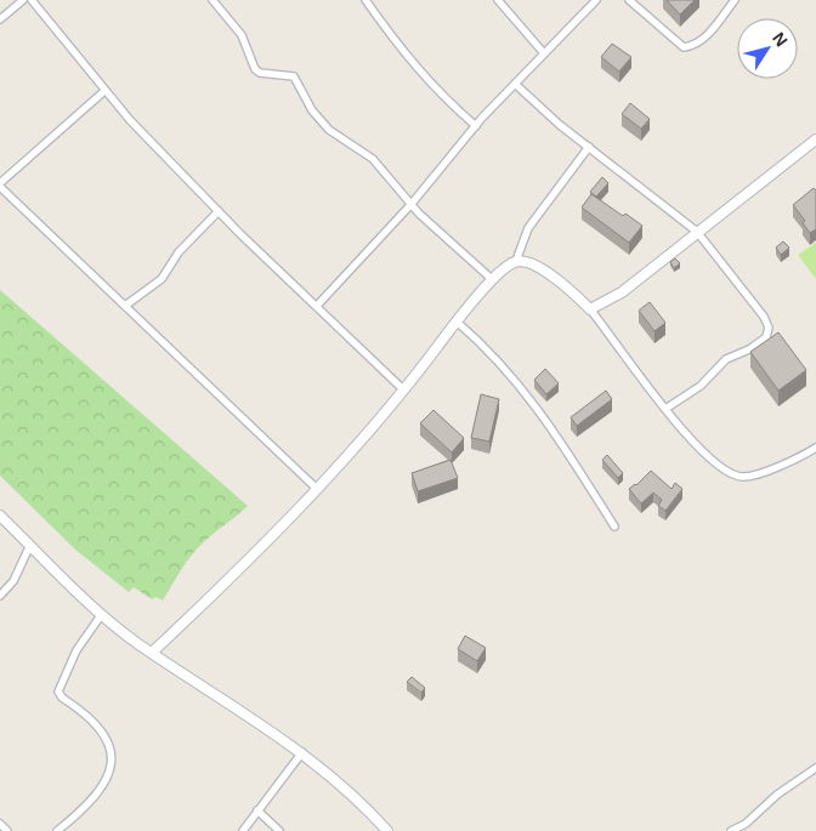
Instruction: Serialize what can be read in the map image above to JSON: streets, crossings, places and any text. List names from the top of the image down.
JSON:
{
  "north": "top right"
}
